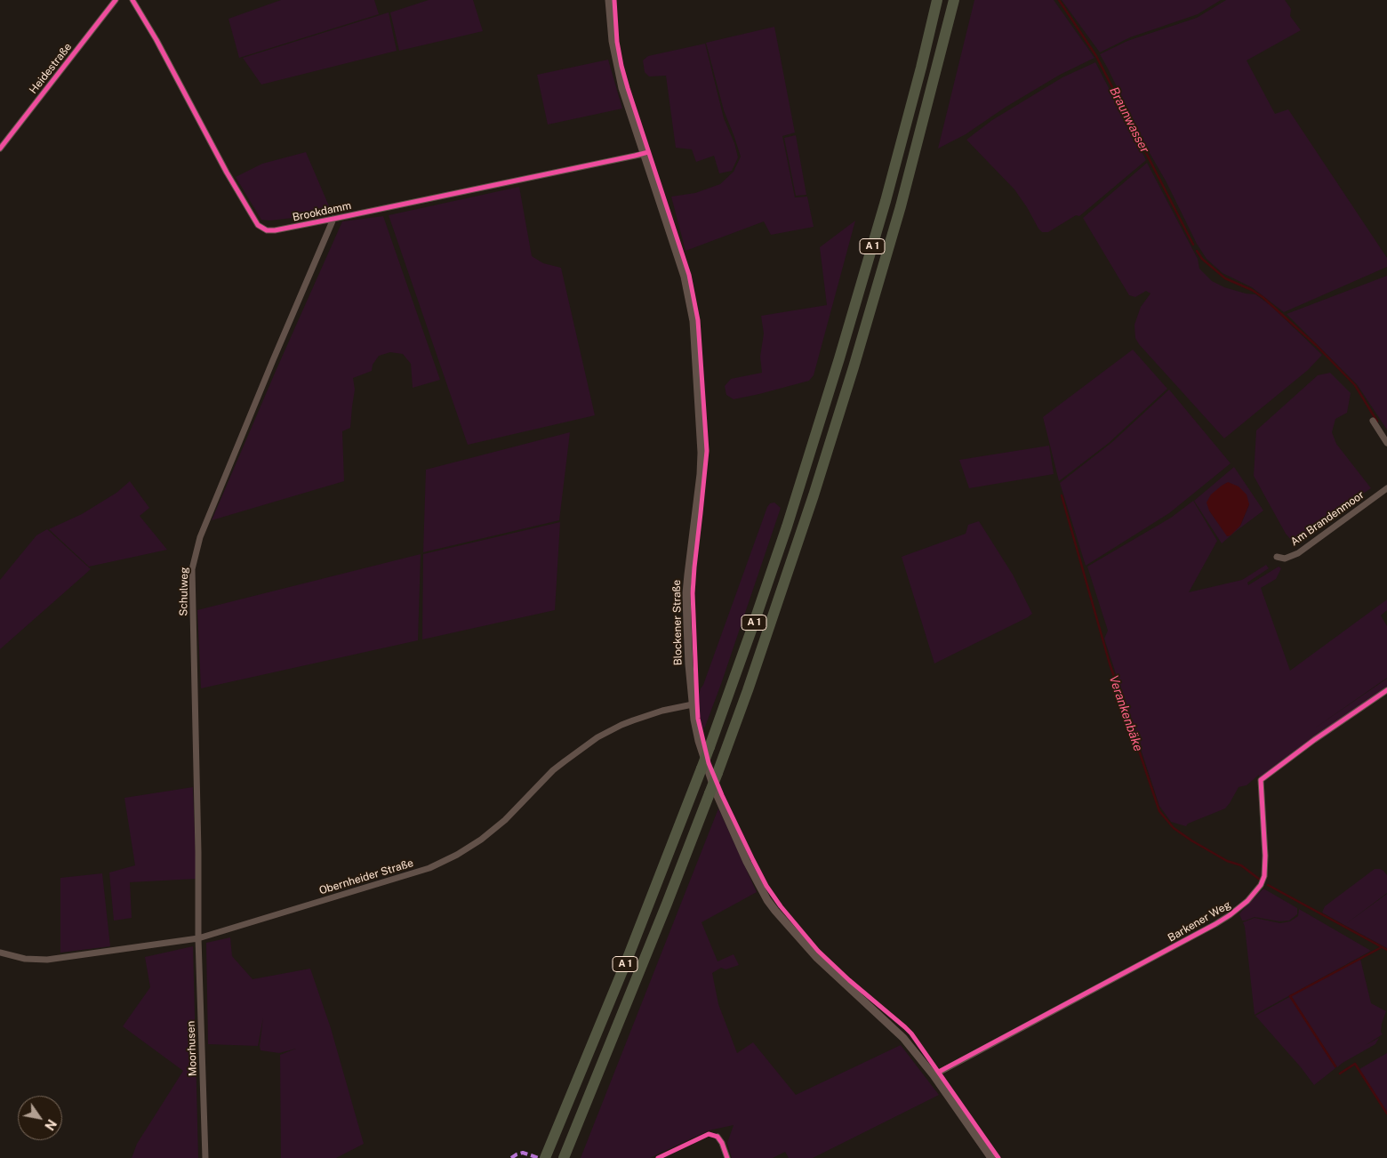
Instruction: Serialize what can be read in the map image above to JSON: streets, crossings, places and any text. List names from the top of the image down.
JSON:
{
  "streets": {
    "highway": ["A 1"],
    "street": [
      "Heidestraße",
      "Brookdamm",
      "Am Brandenmoor",
      "Schulweg",
      "Blockener Straße",
      "Obernheider Straße",
      "Barkener Weg",
      "Moorhusen"
    ]
  },
  "crossings": [
    ["Brookdamm", "Schulweg"],
    ["Brookdamm", "Blockener Straße"],
    ["Schulweg", "Obernheider Straße"],
    ["Schulweg", "Moorhusen"],
    ["Blockener Straße", "Obernheider Straße"],
    ["Blockener Straße", "Barkener Weg"],
    ["Obernheider Straße", "Moorhusen"]
  ],
  "water": ["Braunwasser", "Verankenbäke"],
  "north": "bottom right"
}
